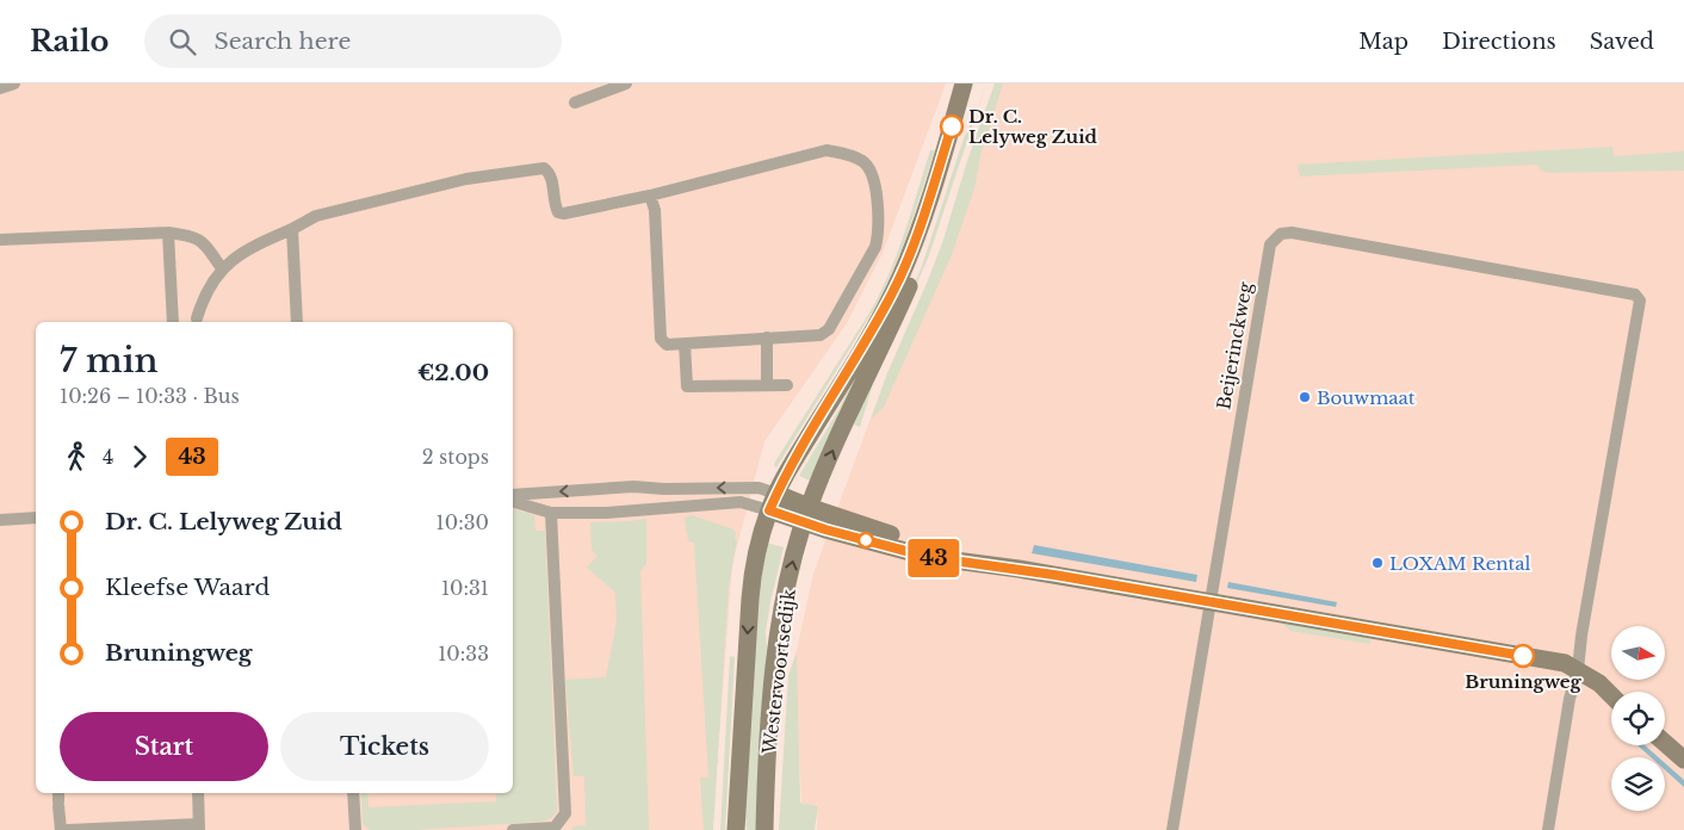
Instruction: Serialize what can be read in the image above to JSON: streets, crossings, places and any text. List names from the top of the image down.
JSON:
{
  "streets": {
    "main road": ["Westervoortsedijk"],
    "street": ["Beijerinckweg"]
  },
  "places": [
    "Dr. C. Lelyweg Zuid",
    "Bouwmaat",
    "LOXAM Rental",
    "Bruningweg"
  ],
  "lines": ["bus line 43"],
  "north": "right",
  "page": {
    "header": "Railo",
    "search": "Search here",
    "nav": ["Map", "Directions", "Saved"],
    "on_map": "43",
    "heading": ["7 min", "10:26 – 10:33 · Bus", "€2.00"],
    "legs": ["4", "43", "2 stops"],
    "list": [
      {
        "name": "Dr. C. Lelyweg Zuid",
        "value": "10:30"
      },
      {
        "name": "Kleefse Waard",
        "value": "10:31"
      },
      {
        "name": "Bruningweg",
        "value": "10:33"
      }
    ],
    "buttons": ["Start", "Tickets"]
  }
}
